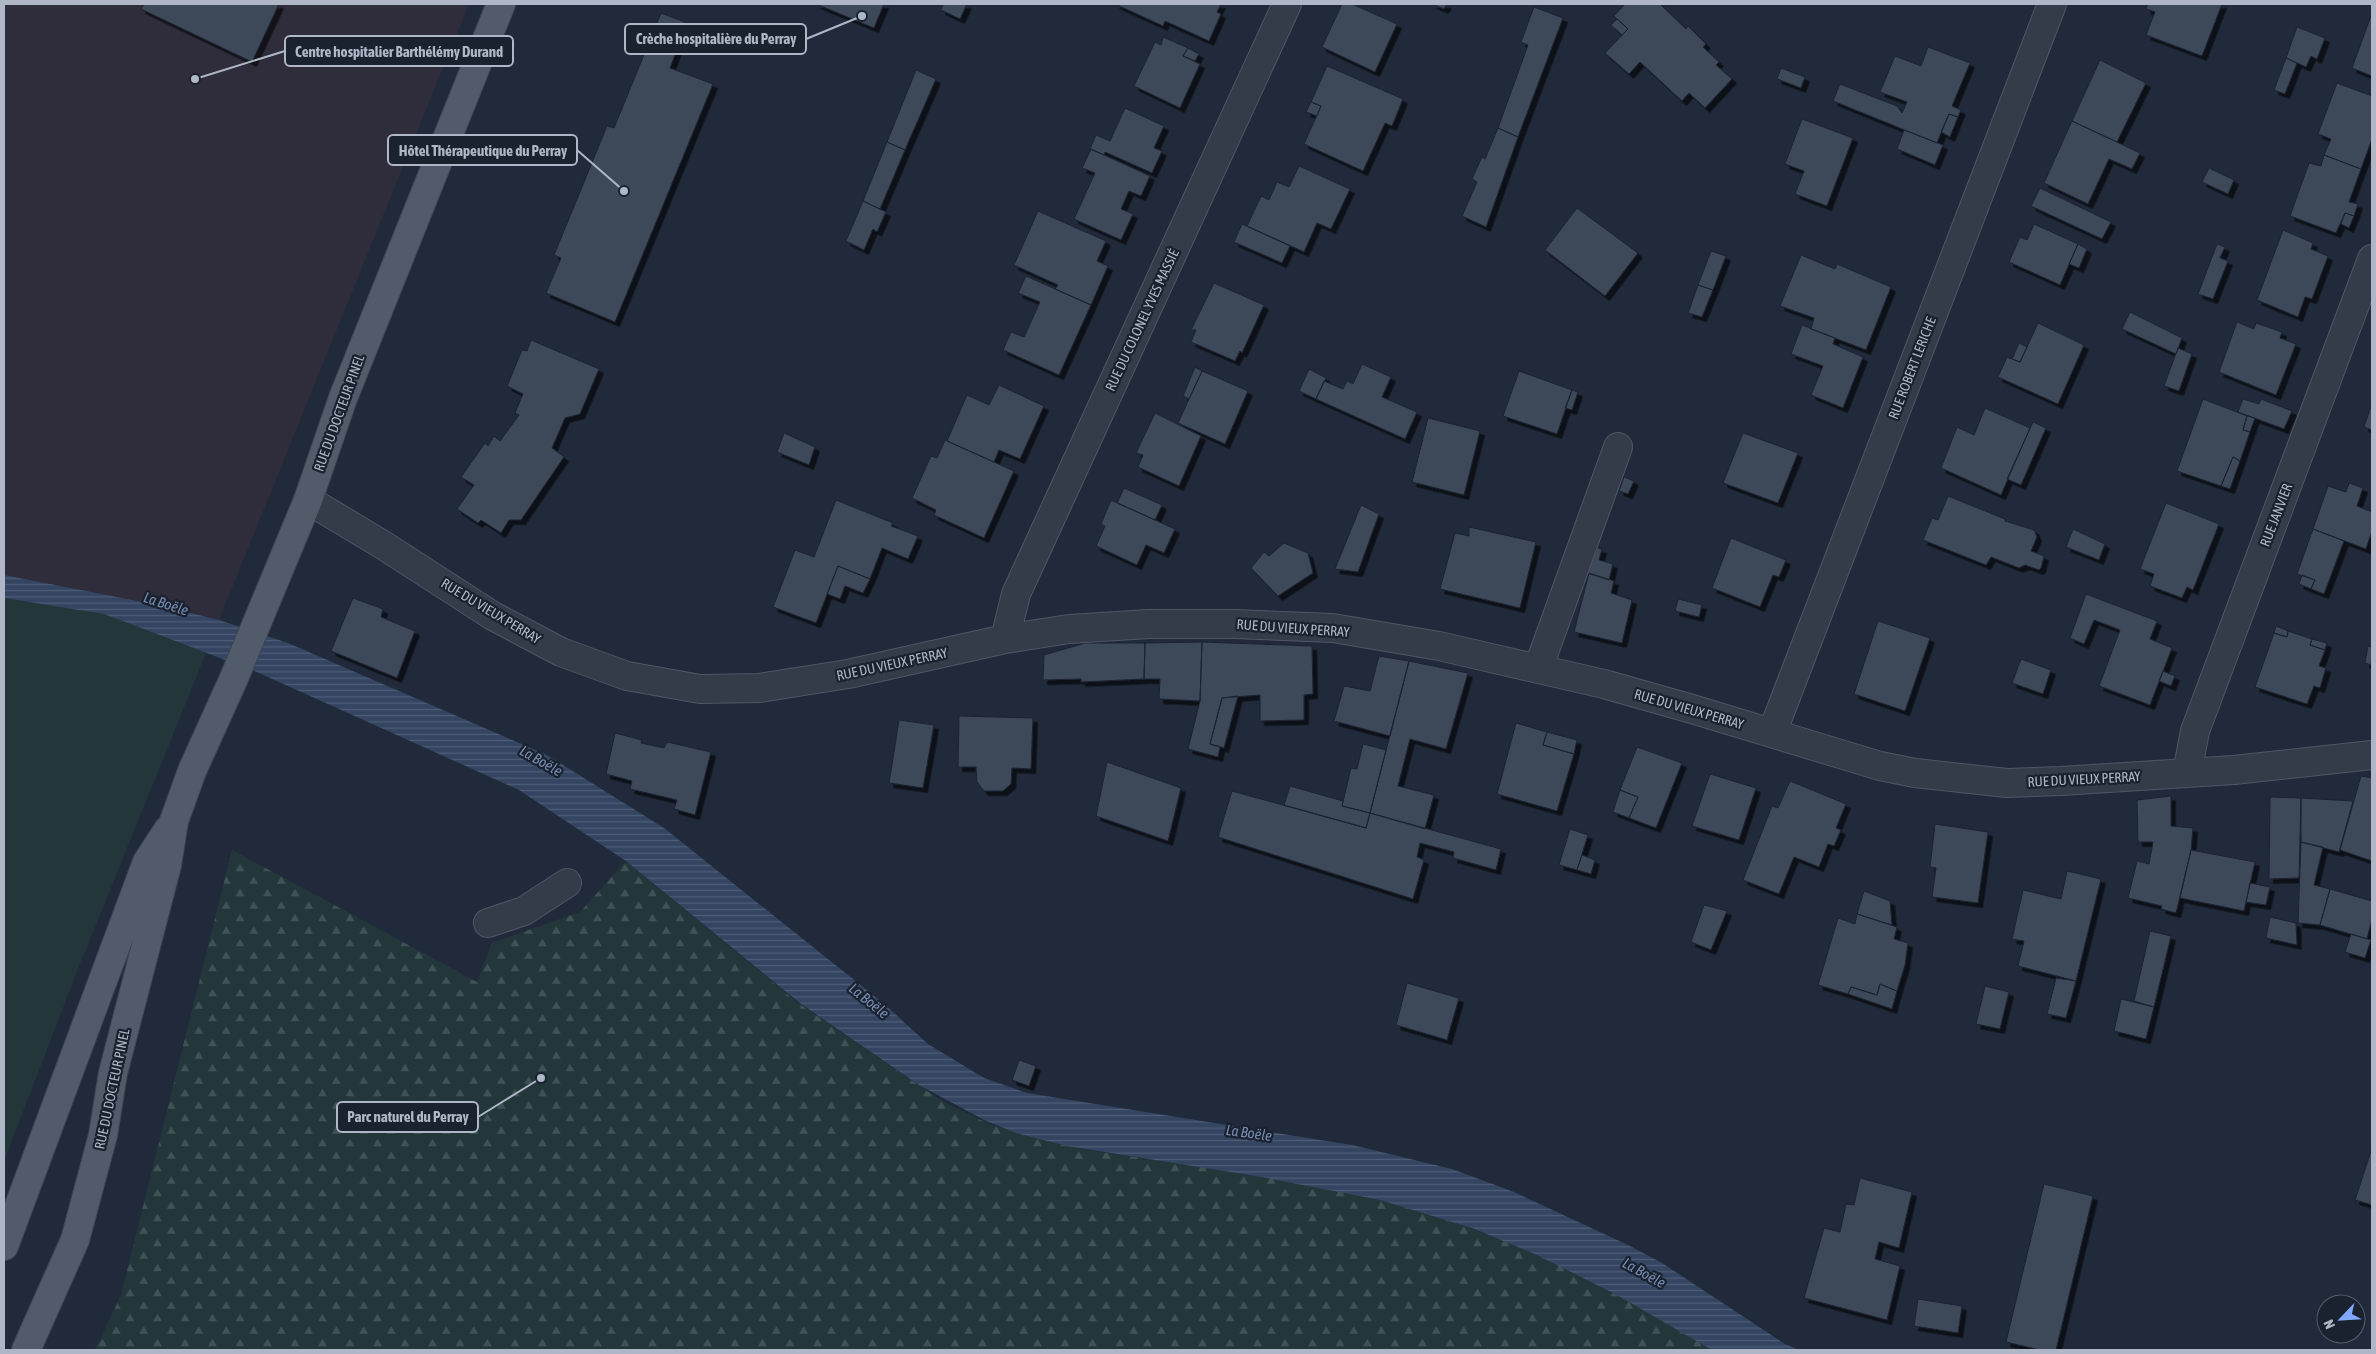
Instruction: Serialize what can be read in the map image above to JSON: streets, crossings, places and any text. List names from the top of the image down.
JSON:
{
  "streets": {
    "main road": ["RUE DU DOCTEUR PINEL"],
    "street": [
      "RUE DU COLONEL YVES MASSIÉ",
      "RUE ROBERT LERICHE",
      "RUE JANVIER",
      "RUE DU VIEUX PERRAY"
    ]
  },
  "crossings": [
    ["RUE DU COLONEL YVES MASSIÉ", "RUE DU VIEUX PERRAY"],
    ["RUE ROBERT LERICHE", "RUE DU VIEUX PERRAY"],
    ["RUE DU DOCTEUR PINEL", "RUE DU VIEUX PERRAY"],
    ["RUE JANVIER", "RUE DU VIEUX PERRAY"]
  ],
  "water": ["La Boële"],
  "places": [
    "Crèche hospitalière du Perray",
    "Centre hospitalier Barthélémy Durand",
    "Hôtel Thérapeutique du Perray",
    "Parc naturel du Perray"
  ],
  "north": "bottom left"
}
